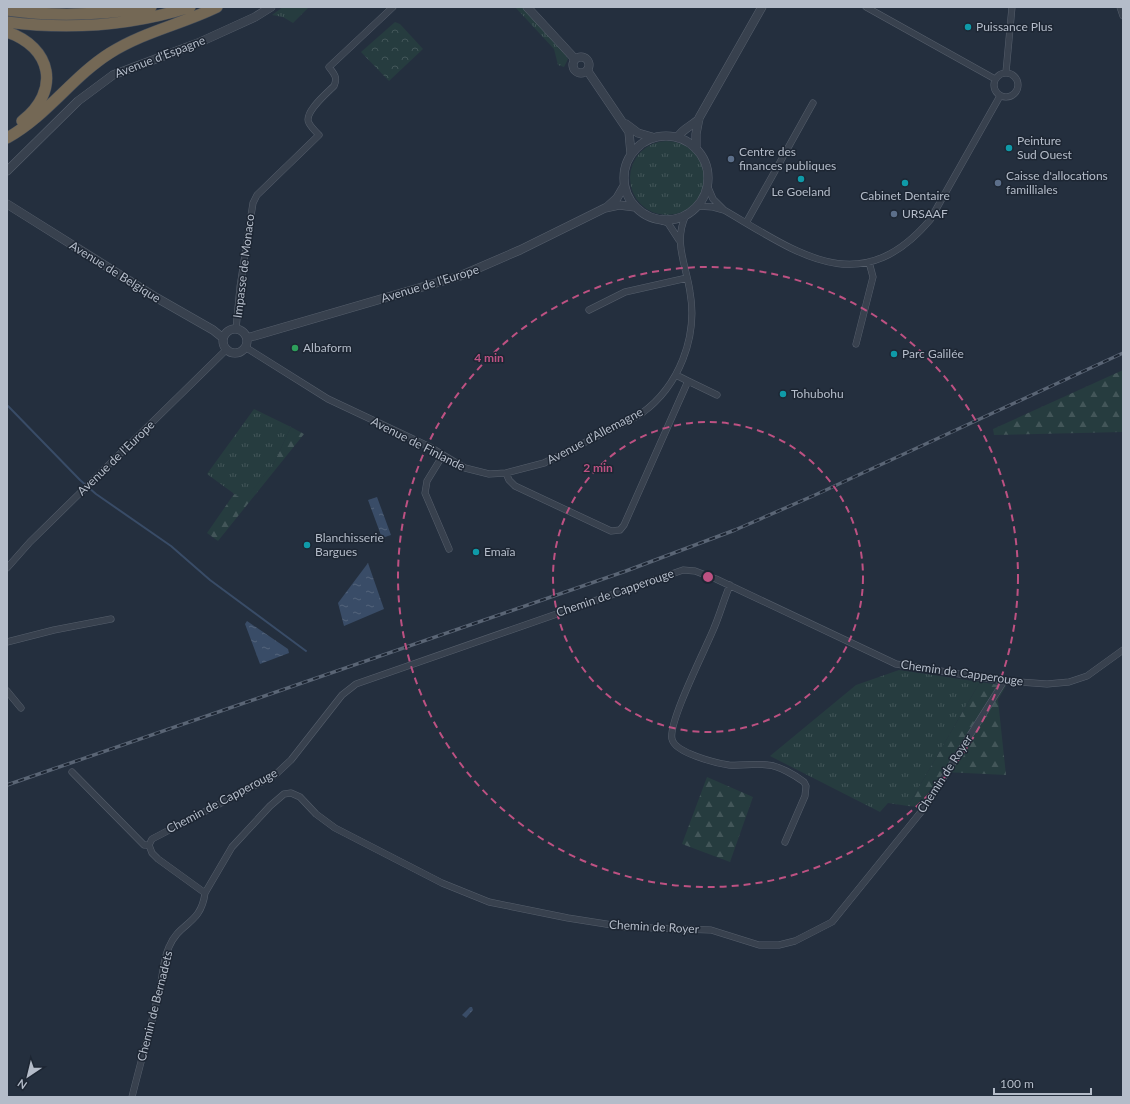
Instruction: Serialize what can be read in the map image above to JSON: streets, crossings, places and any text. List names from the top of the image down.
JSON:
{
  "streets": {
    "street": [
      "Avenue d'Espagne",
      "Impasse de Monaco",
      "Avenue de Belgique",
      "Avenue de l'Europe",
      "Avenue d'Allemagne",
      "Avenue de Finlande",
      "Chemin de Capperouge",
      "Chemin de Royer",
      "Chemin de Bernadets"
    ]
  },
  "crossings": [
    ["Impasse de Monaco", "Avenue de Belgique"],
    ["Impasse de Monaco", "Avenue de l'Europe"],
    ["Impasse de Monaco", "Avenue de Finlande"],
    ["Avenue de Belgique", "Avenue de l'Europe"],
    ["Avenue de Belgique", "Avenue de Finlande"],
    ["Avenue de l'Europe", "Avenue d'Allemagne"],
    ["Avenue de l'Europe", "Avenue de Finlande"],
    ["Avenue d'Allemagne", "Avenue de Finlande"],
    ["Chemin de Capperouge", "Chemin de Royer"],
    ["Chemin de Royer", "Chemin de Bernadets"]
  ],
  "places": [
    "Puissance Plus",
    "Peinture Sud Ouest",
    "Centre des finances publiques",
    "Le Goeland",
    "Cabinet Dentaire",
    "Caisse d'allocations familliales",
    "URSAAF",
    "Albaform",
    "Parc Galilée",
    "Tohubohu",
    "Blanchisserie Bargues",
    "Emaïa"
  ],
  "scale_bar": "100 m",
  "north": "bottom left",
  "rings": ["4 min", "2 min"]
}
